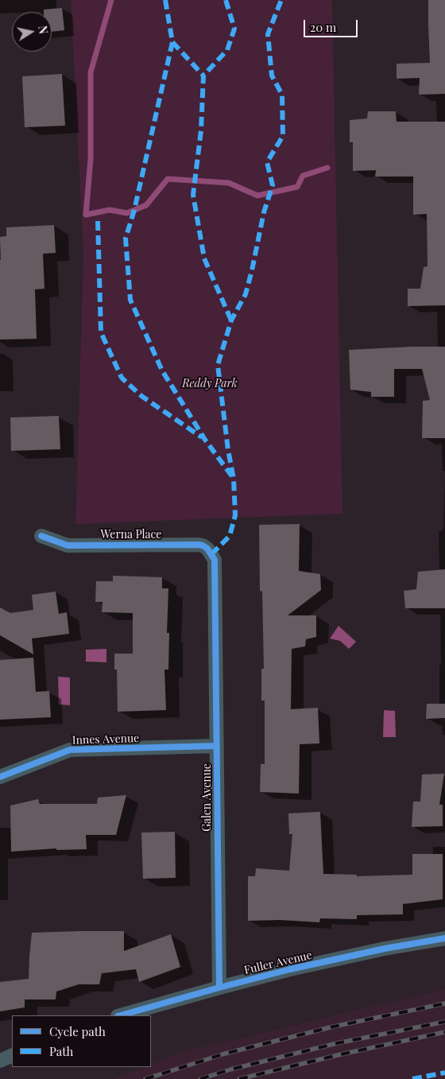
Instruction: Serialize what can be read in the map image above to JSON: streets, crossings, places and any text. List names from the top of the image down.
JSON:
{
  "streets": {
    "street": [
      "Werna Place",
      "Innes Avenue",
      "Galen Avenue",
      "Fuller Avenue"
    ]
  },
  "crossings": [
    ["Werna Place", "Galen Avenue"],
    ["Innes Avenue", "Galen Avenue"],
    ["Galen Avenue", "Fuller Avenue"]
  ],
  "parks": ["Reddy Park"],
  "legend": ["Cycle path", "Path"],
  "scale_bar": "20 m",
  "north": "right"
}
